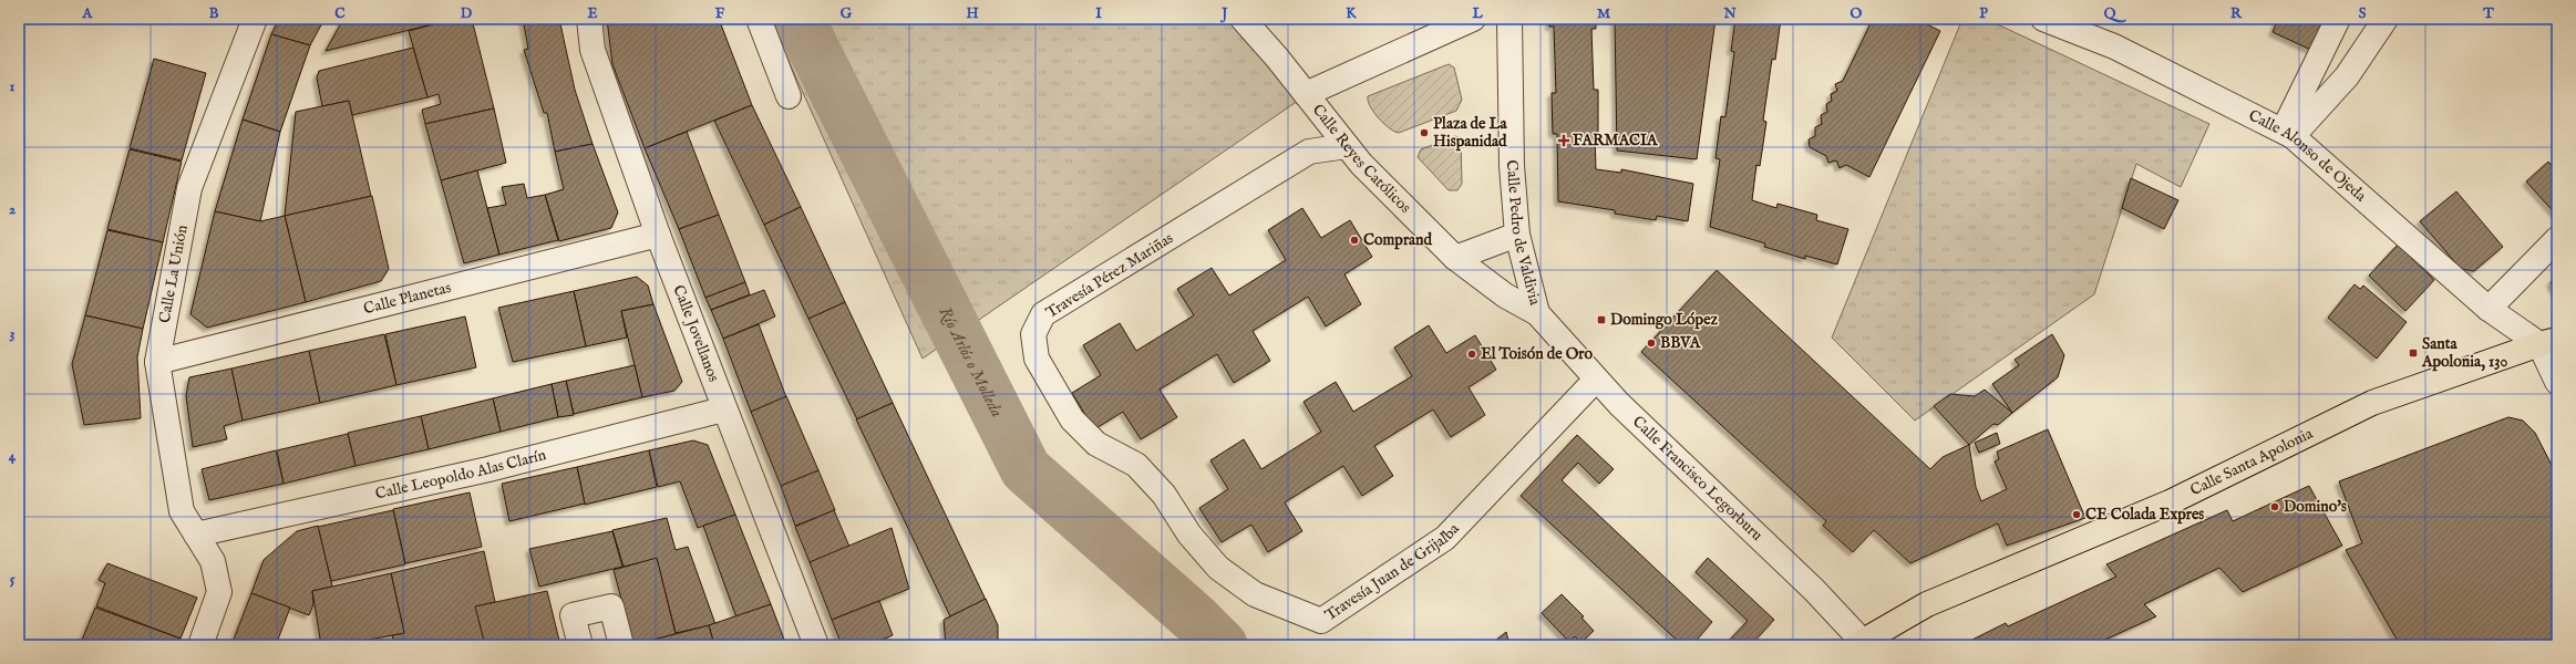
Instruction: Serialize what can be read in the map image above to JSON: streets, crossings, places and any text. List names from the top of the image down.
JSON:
{
  "streets": {
    "main road": ["Calle Santa Apolonia"],
    "street": [
      "Calle Alonso de Ojeda",
      "Calle Reyes Católicos",
      "Calle Pedro de Valdivia",
      "Calle La Unión",
      "Travesía Pérez Mariñas",
      "Calle Planetas",
      "Calle Jovellanos",
      "Calle Leopoldo Alas Clarín",
      "Calle Francisco Legorburu",
      "Travesía Juan de Grijalba"
    ]
  },
  "crossings": [
    ["Calle Alonso de Ojeda", "Calle Santa Apolonia"],
    ["Calle Reyes Católicos", "Calle Pedro de Valdivia"],
    ["Calle Reyes Católicos", "Travesía Pérez Mariñas"],
    ["Calle Reyes Católicos", "Calle Francisco Legorburu"],
    ["Calle Pedro de Valdivia", "Calle Francisco Legorburu"],
    ["Calle La Unión", "Calle Planetas"],
    ["Calle La Unión", "Calle Leopoldo Alas Clarín"],
    ["Travesía Pérez Mariñas", "Travesía Juan de Grijalba"],
    ["Calle Planetas", "Calle Jovellanos"],
    ["Calle Jovellanos", "Calle Leopoldo Alas Clarín"],
    ["Calle Santa Apolonia", "Calle Francisco Legorburu"],
    ["Calle Francisco Legorburu", "Travesía Juan de Grijalba"]
  ],
  "water": ["Río Arlós o Molleda"],
  "places": {
    "other": [
      "Plaza de La Hispanidad",
      "Comprand",
      "BBVA",
      "El Toisón de Oro",
      "Domino's",
      "CE Colada Expres"
    ],
    "health": ["FARMACIA"],
    "transit": ["Domingo López", "Santa Apolonia, 130"]
  },
  "grid": {
    "columns": [
      "A",
      "B",
      "C",
      "D",
      "E",
      "F",
      "G",
      "H",
      "I",
      "J",
      "K",
      "L",
      "M",
      "N",
      "O",
      "P",
      "Q",
      "R",
      "S",
      "T"
    ],
    "rows": [
      "1",
      "2",
      "3",
      "4",
      "5"
    ]
  }
}
